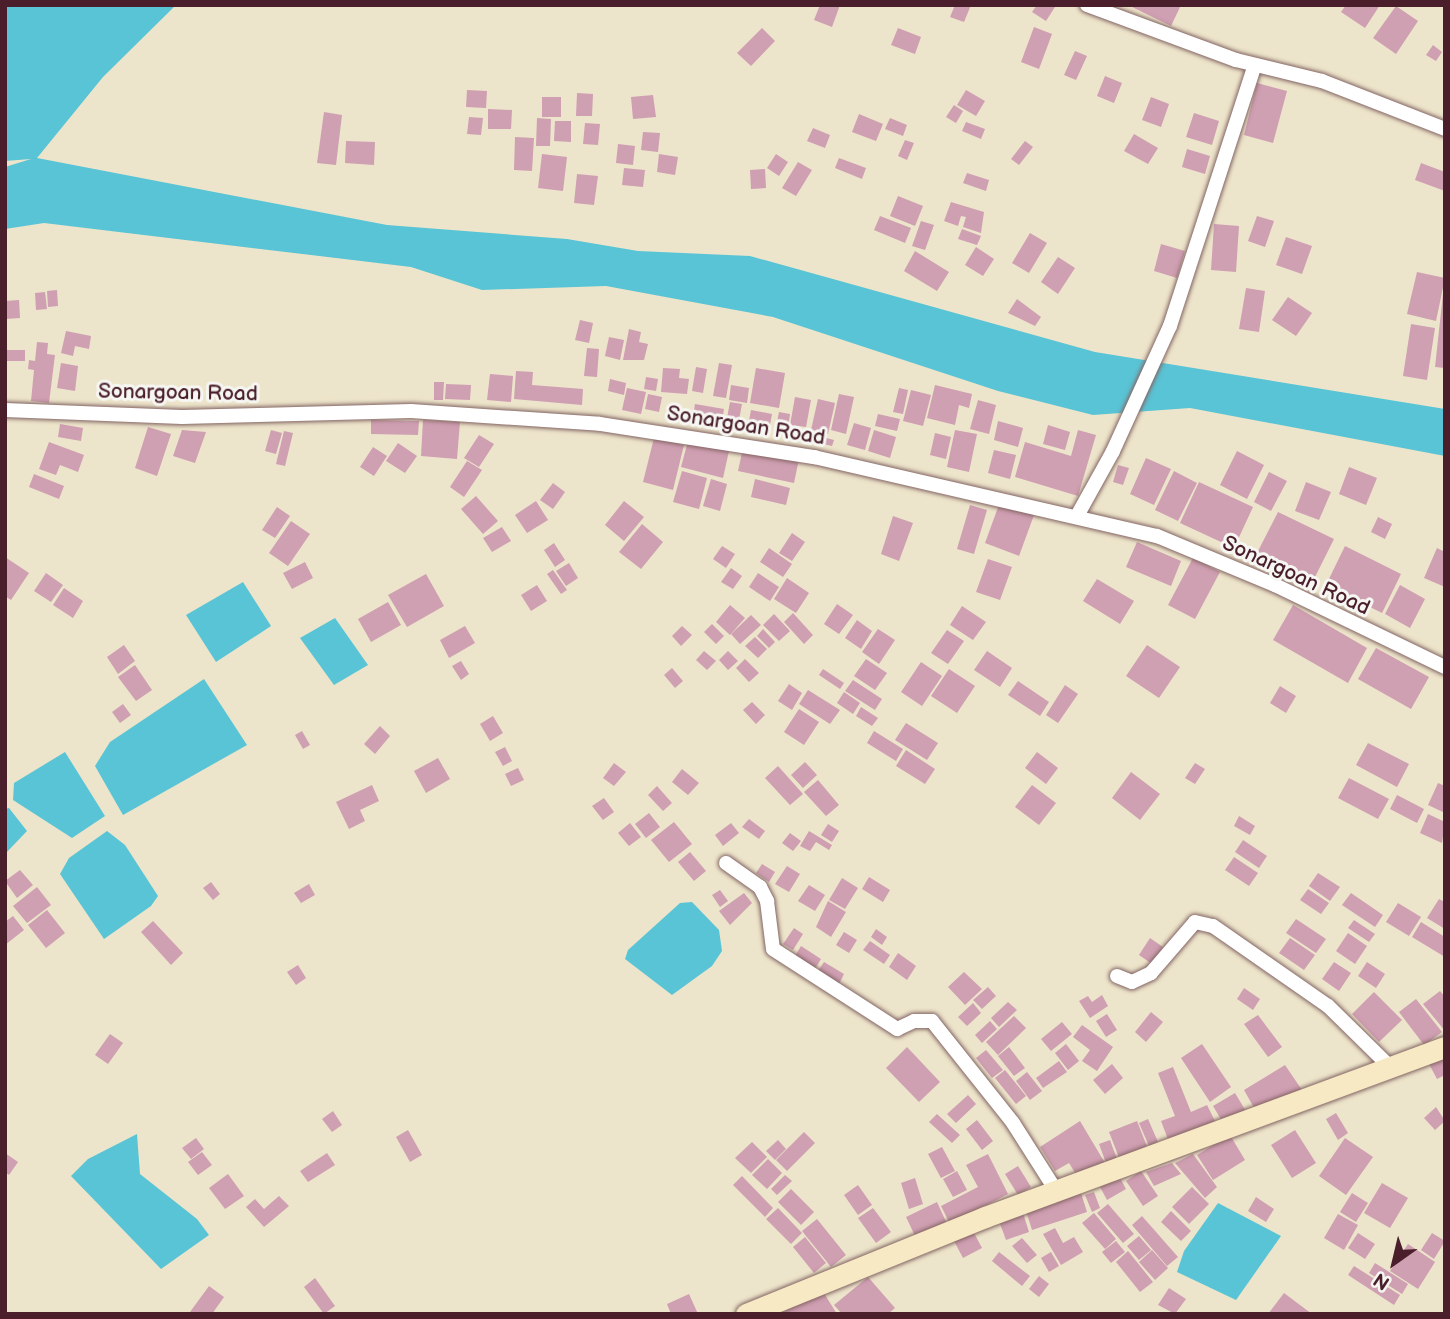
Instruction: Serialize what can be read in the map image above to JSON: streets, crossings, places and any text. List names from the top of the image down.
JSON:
{
  "streets": {
    "street": ["Sonargoan Road"]
  },
  "north": "bottom left"
}
